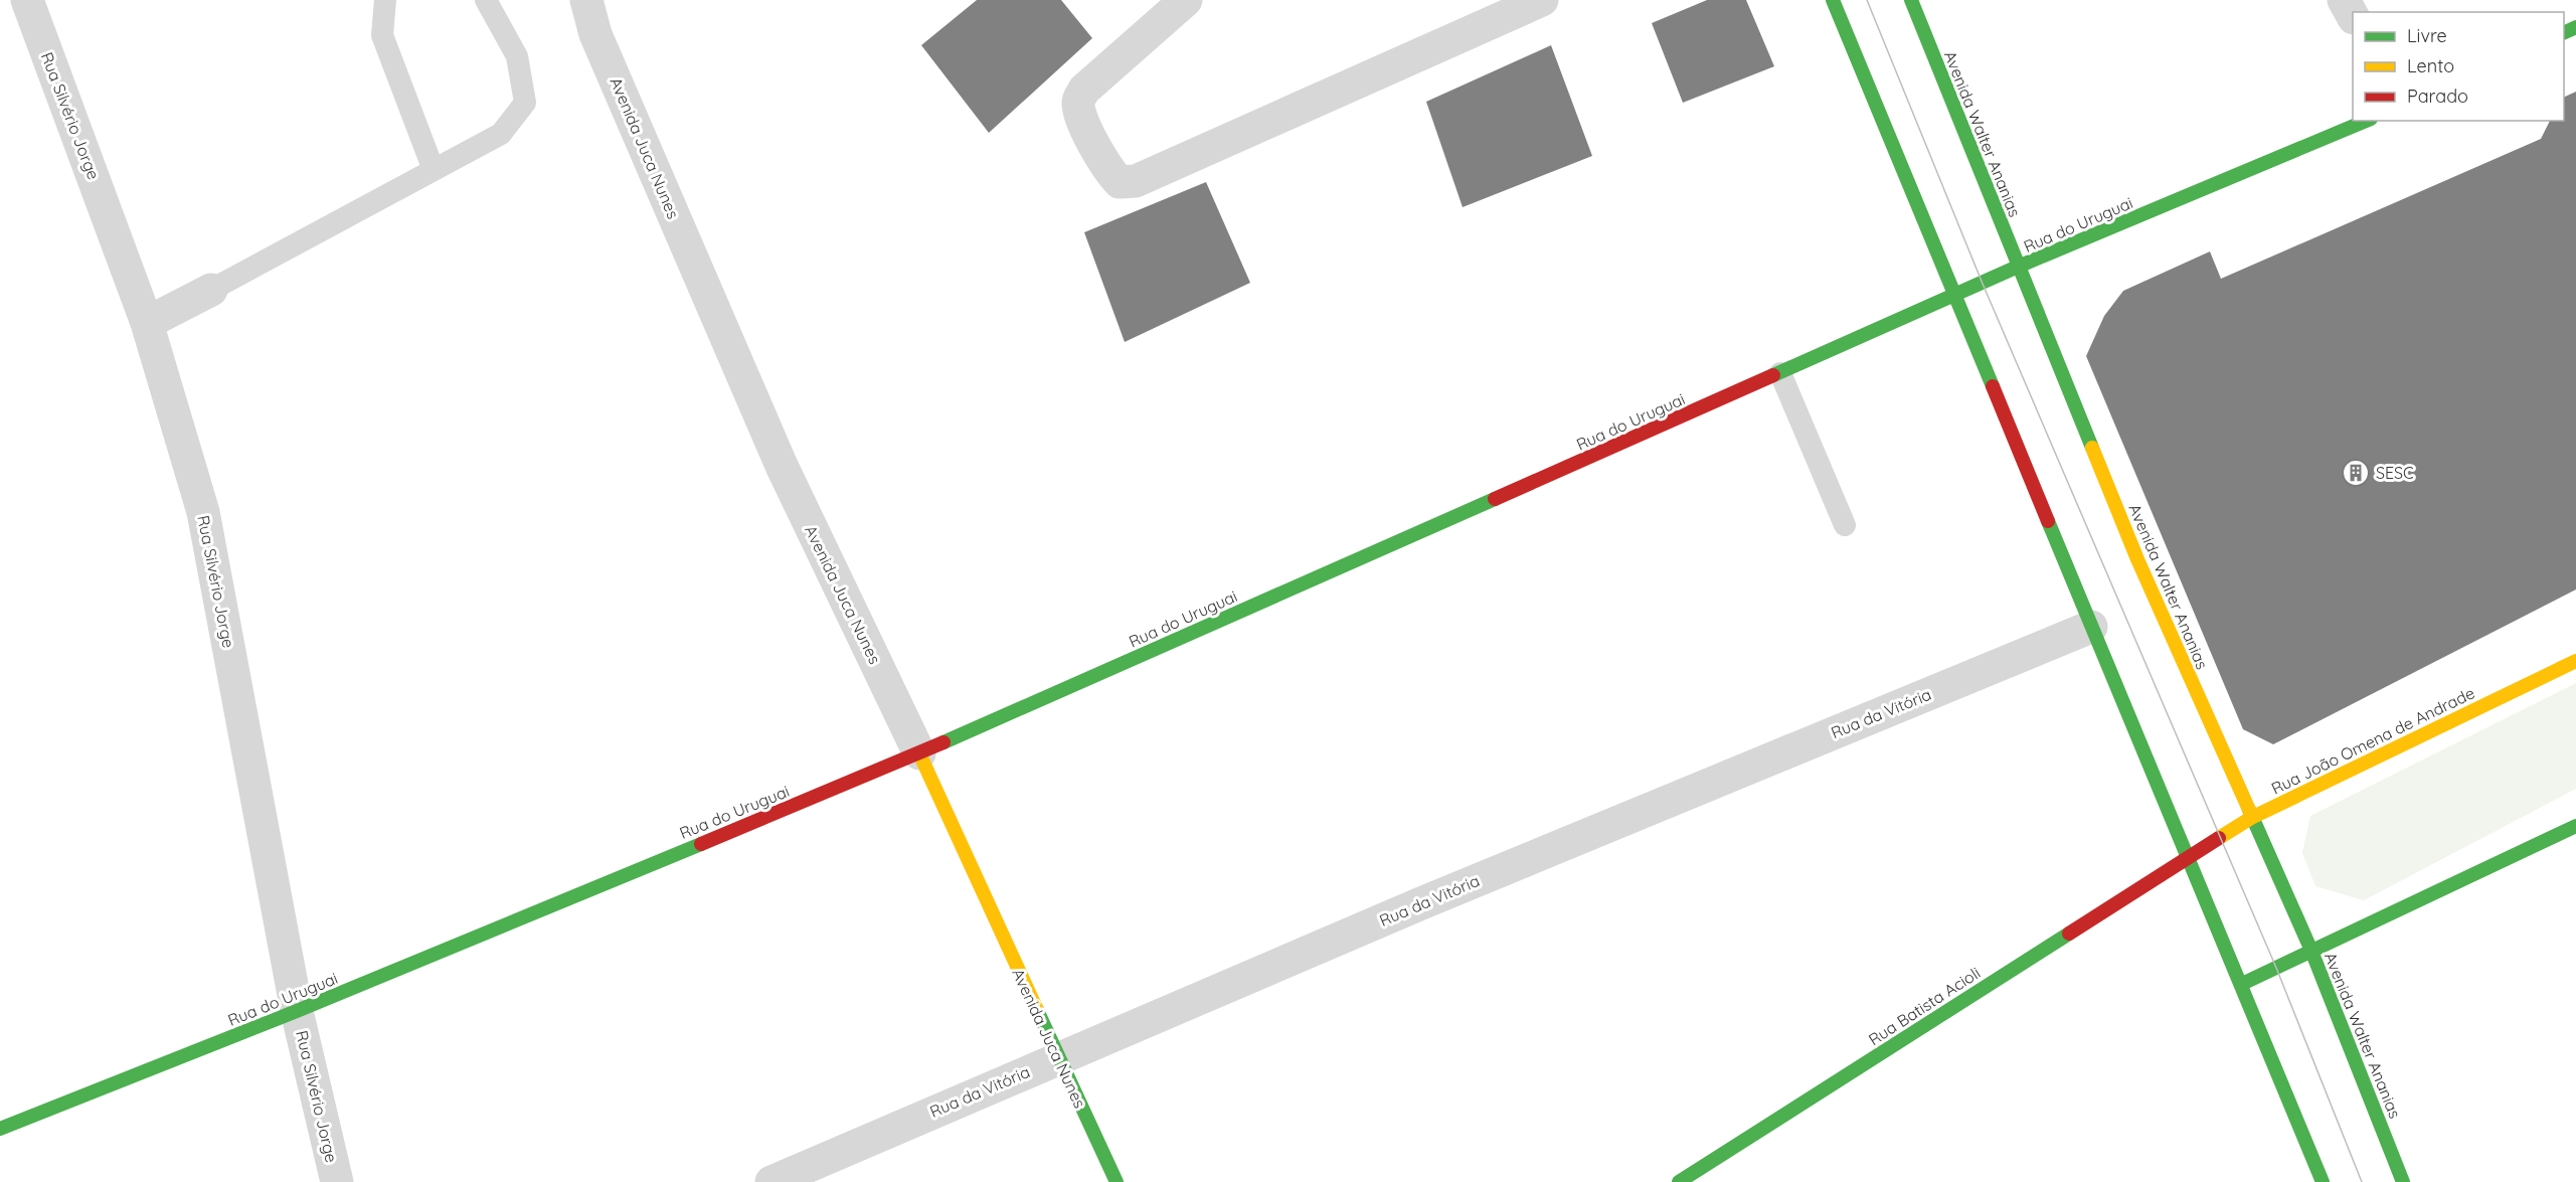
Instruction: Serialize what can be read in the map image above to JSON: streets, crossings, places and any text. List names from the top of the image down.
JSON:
{
  "streets": {
    "street": [
      "Rua Silvério Jorge",
      "Avenida Walter Ananias",
      "Avenida Juca Nunes",
      "Rua do Uruguai",
      "Rua da Vitória",
      "Rua João Omena de Andrade",
      "Rua Batista Acioli"
    ]
  },
  "crossings": [
    ["Rua Silvério Jorge", "Rua do Uruguai"],
    ["Avenida Walter Ananias", "Rua do Uruguai"],
    ["Avenida Walter Ananias", "Rua João Omena de Andrade"],
    ["Avenida Juca Nunes", "Rua do Uruguai"],
    ["Avenida Juca Nunes", "Rua da Vitória"],
    ["Rua João Omena de Andrade", "Rua Batista Acioli"]
  ],
  "places": {
    "building": ["SESC"]
  },
  "legend": ["Livre", "Lento", "Parado"]
}
